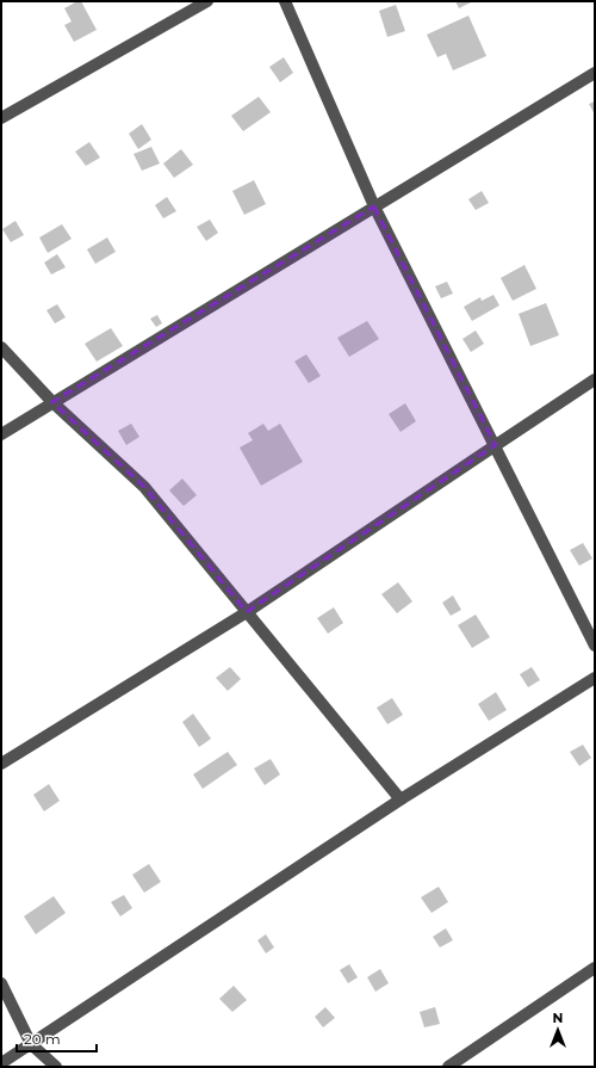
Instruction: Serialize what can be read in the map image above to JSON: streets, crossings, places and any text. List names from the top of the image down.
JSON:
{
  "scale_bar": "20 m",
  "north": "top"
}
